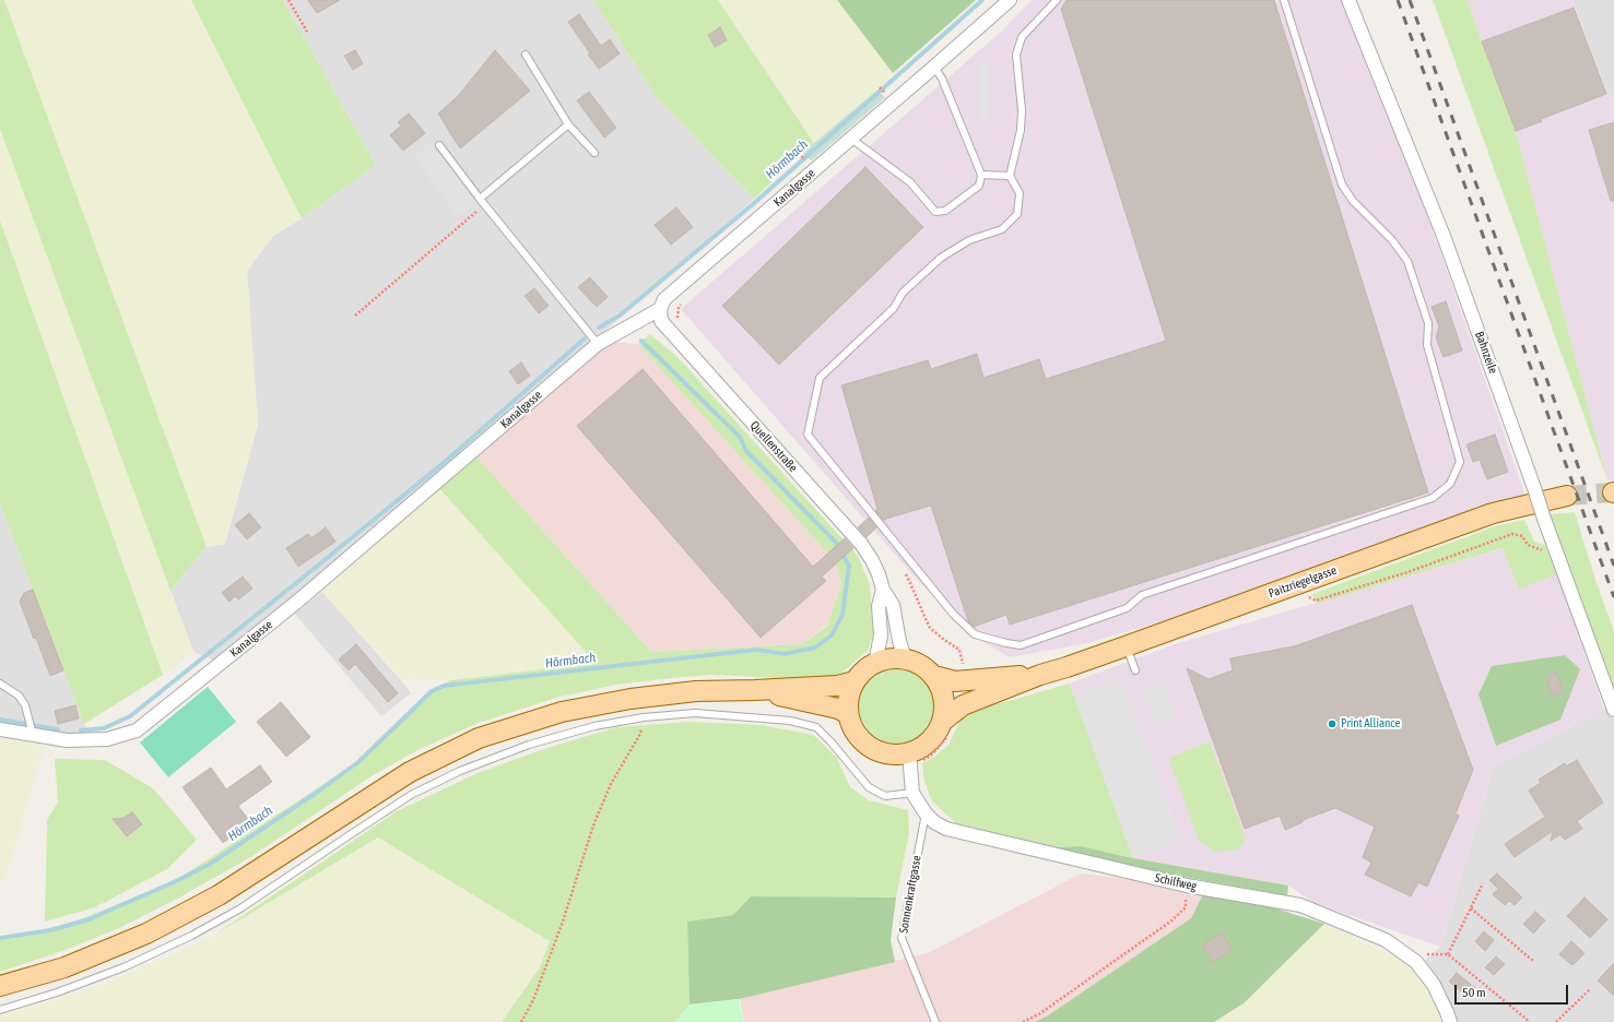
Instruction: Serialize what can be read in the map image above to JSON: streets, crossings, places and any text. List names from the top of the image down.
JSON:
{
  "streets": {
    "main road": ["Paitzriegelgasse"],
    "street": [
      "Kanalgasse",
      "Bahnzeile",
      "Quellenstraße",
      "Schilfweg"
    ],
    "lane": ["Sonnenkraftgasse"]
  },
  "crossings": [
    ["Kanalgasse", "Quellenstraße"],
    ["Quellenstraße", "Paitzriegelgasse"],
    ["Quellenstraße", "Schilfweg"],
    ["Paitzriegelgasse", "Schilfweg"],
    ["Schilfweg", "Sonnenkraftgasse"]
  ],
  "water": ["Hörmbach"],
  "places": ["Print Alliance"],
  "scale_bar": "50 m"
}
